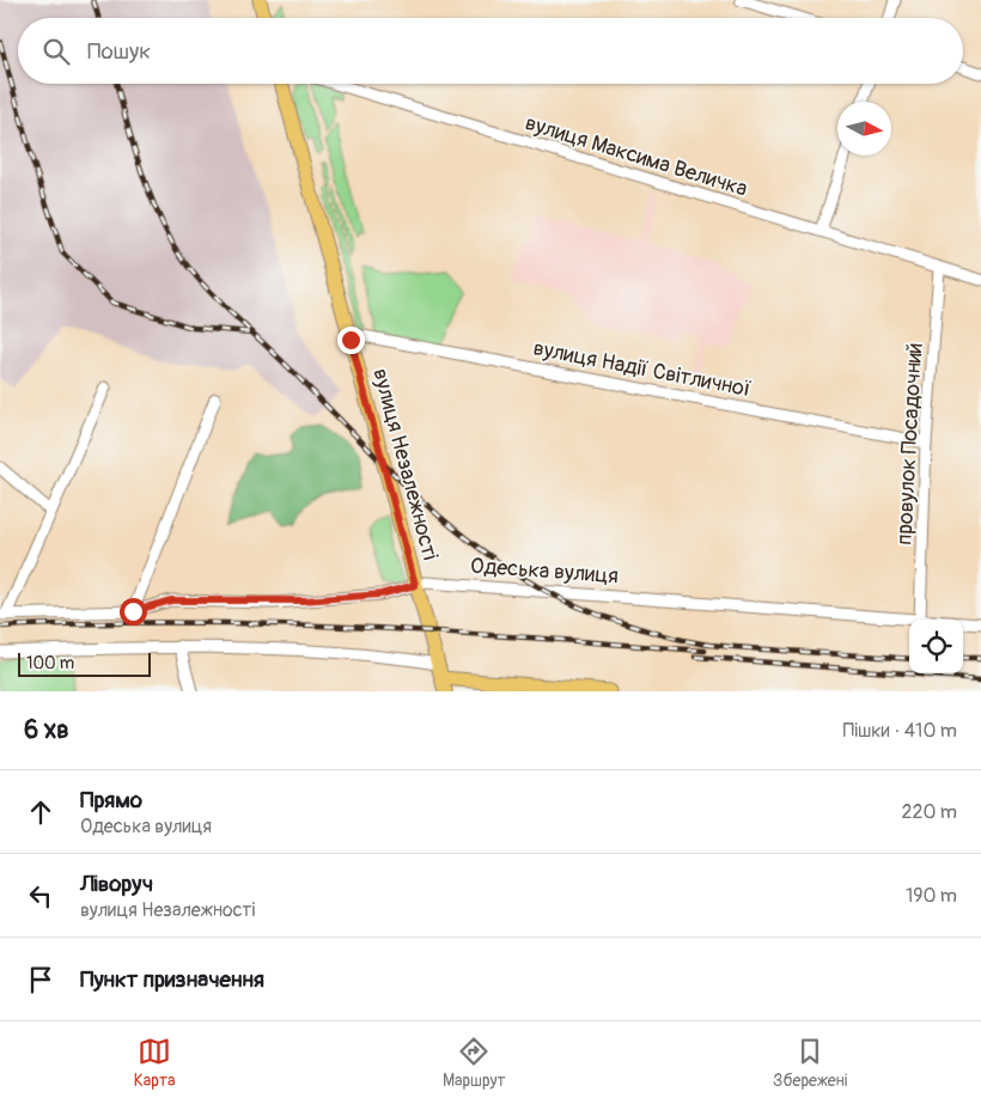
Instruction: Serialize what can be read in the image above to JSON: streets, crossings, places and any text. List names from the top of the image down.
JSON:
{
  "streets": {
    "main road": ["вулиця Незалежності"],
    "street": [
      "вулиця Максима Величка",
      "вулиця Надії Світличної",
      "провулок Посадочний",
      "Одеська вулиця"
    ]
  },
  "crossings": [
    ["вулиця Максима Величка", "провулок Посадочний"],
    ["вулиця Надії Світличної", "провулок Посадочний"],
    ["вулиця Надії Світличної", "вулиця Незалежності"],
    ["вулиця Незалежності", "Одеська вулиця"]
  ],
  "scale_bar": "100 m",
  "north": "right",
  "page": {
    "search": "Пошук",
    "scale": "100 m",
    "heading": ["6 хв", "Пішки · 410 m"],
    "list": [
      ["Прямо", "Одеська вулиця", "220 m"],
      ["Ліворуч", "вулиця Незалежності", "190 m"],
      "Пункт призначення"
    ],
    "nav": ["Карта", "Маршрут", "Збережені"]
  }
}
